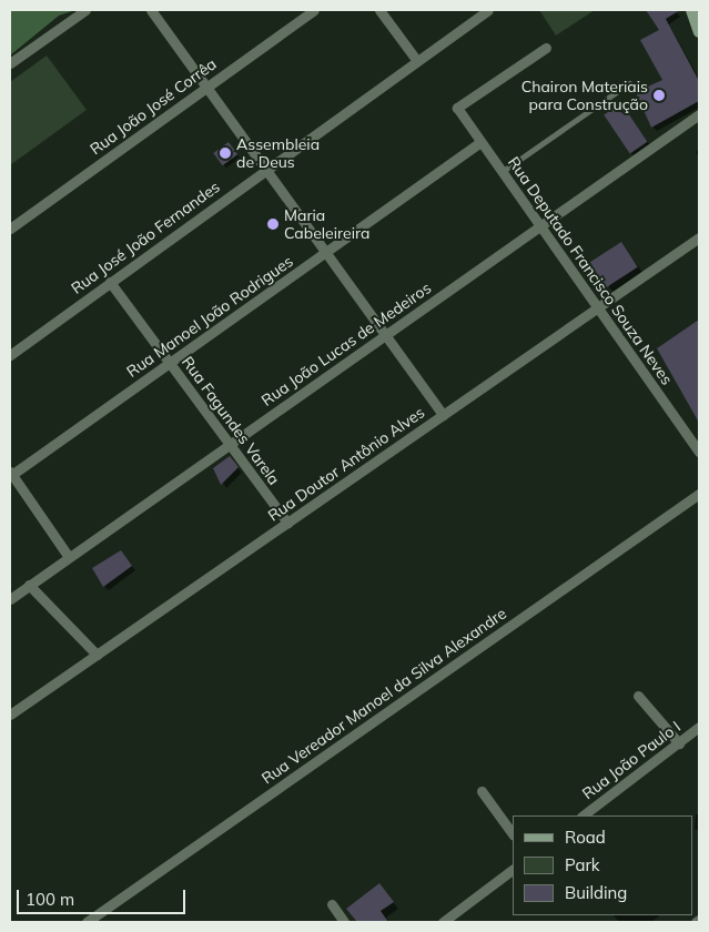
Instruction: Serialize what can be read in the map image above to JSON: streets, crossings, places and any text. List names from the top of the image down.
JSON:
{
  "streets": {
    "street": [
      "Rua João José Corrêa",
      "Rua José João Fernandes",
      "Rua Deputado Francisco Souza Neves",
      "Rua Manoel João Rodrigues",
      "Rua João Lucas de Medeiros",
      "Rua Fagundes Varela",
      "Rua Doutor Antônio Alves",
      "Rua Vereador Manoel da Silva Alexandre",
      "Rua João Paulo I"
    ]
  },
  "crossings": [
    ["Rua José João Fernandes", "Rua Fagundes Varela"],
    ["Rua Deputado Francisco Souza Neves", "Rua Manoel João Rodrigues"],
    ["Rua Deputado Francisco Souza Neves", "Rua João Lucas de Medeiros"],
    ["Rua Deputado Francisco Souza Neves", "Rua Doutor Antônio Alves"],
    ["Rua Manoel João Rodrigues", "Rua Fagundes Varela"],
    ["Rua João Lucas de Medeiros", "Rua Fagundes Varela"],
    ["Rua Fagundes Varela", "Rua Doutor Antônio Alves"]
  ],
  "places": ["Chairon Materiais para Construção", "Assembleia de Deus", "Maria Cabeleireira"],
  "legend": ["Road", "Park", "Building"],
  "scale_bar": "100 m"
}
